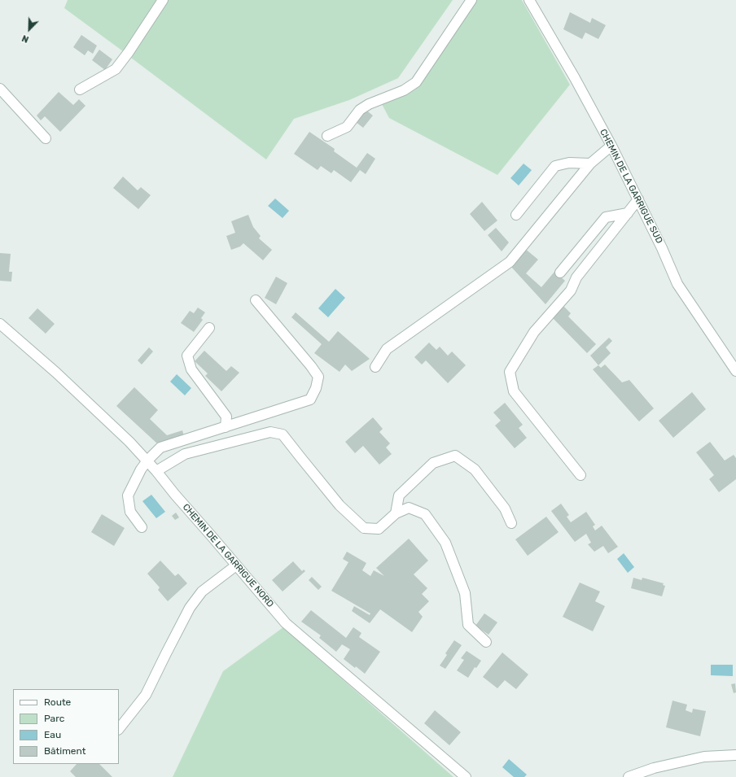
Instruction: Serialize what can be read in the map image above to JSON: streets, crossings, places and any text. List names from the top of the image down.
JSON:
{
  "streets": {
    "street": ["CHEMIN DE LA GARRIGUE SUD", "CHEMIN DE LA GARRIGUE NORD"]
  },
  "legend": [
    "Route",
    "Parc",
    "Eau",
    "Bâtiment"
  ],
  "north": "bottom left"
}
